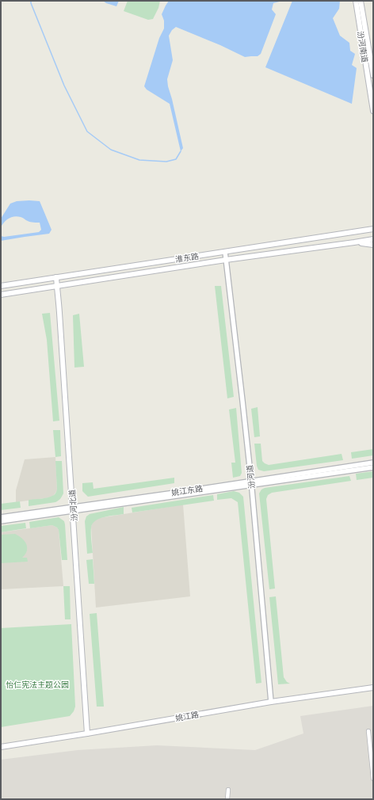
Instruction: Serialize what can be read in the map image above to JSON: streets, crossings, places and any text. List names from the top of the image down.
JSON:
{
  "streets": {
    "main road": [
      "汾河南道",
      "淮东路",
      "汾河北道",
      "姚江路"
    ],
    "street": ["汾河道", "姚江东路"]
  },
  "crossings": [
    ["淮东路", "汾河道"],
    ["淮东路", "汾河北道"],
    ["汾河道", "姚江东路"],
    ["汾河道", "姚江路"],
    ["姚江东路", "汾河北道"],
    ["汾河北道", "姚江路"]
  ],
  "parks": ["怡仁宪法主题公园"]
}
